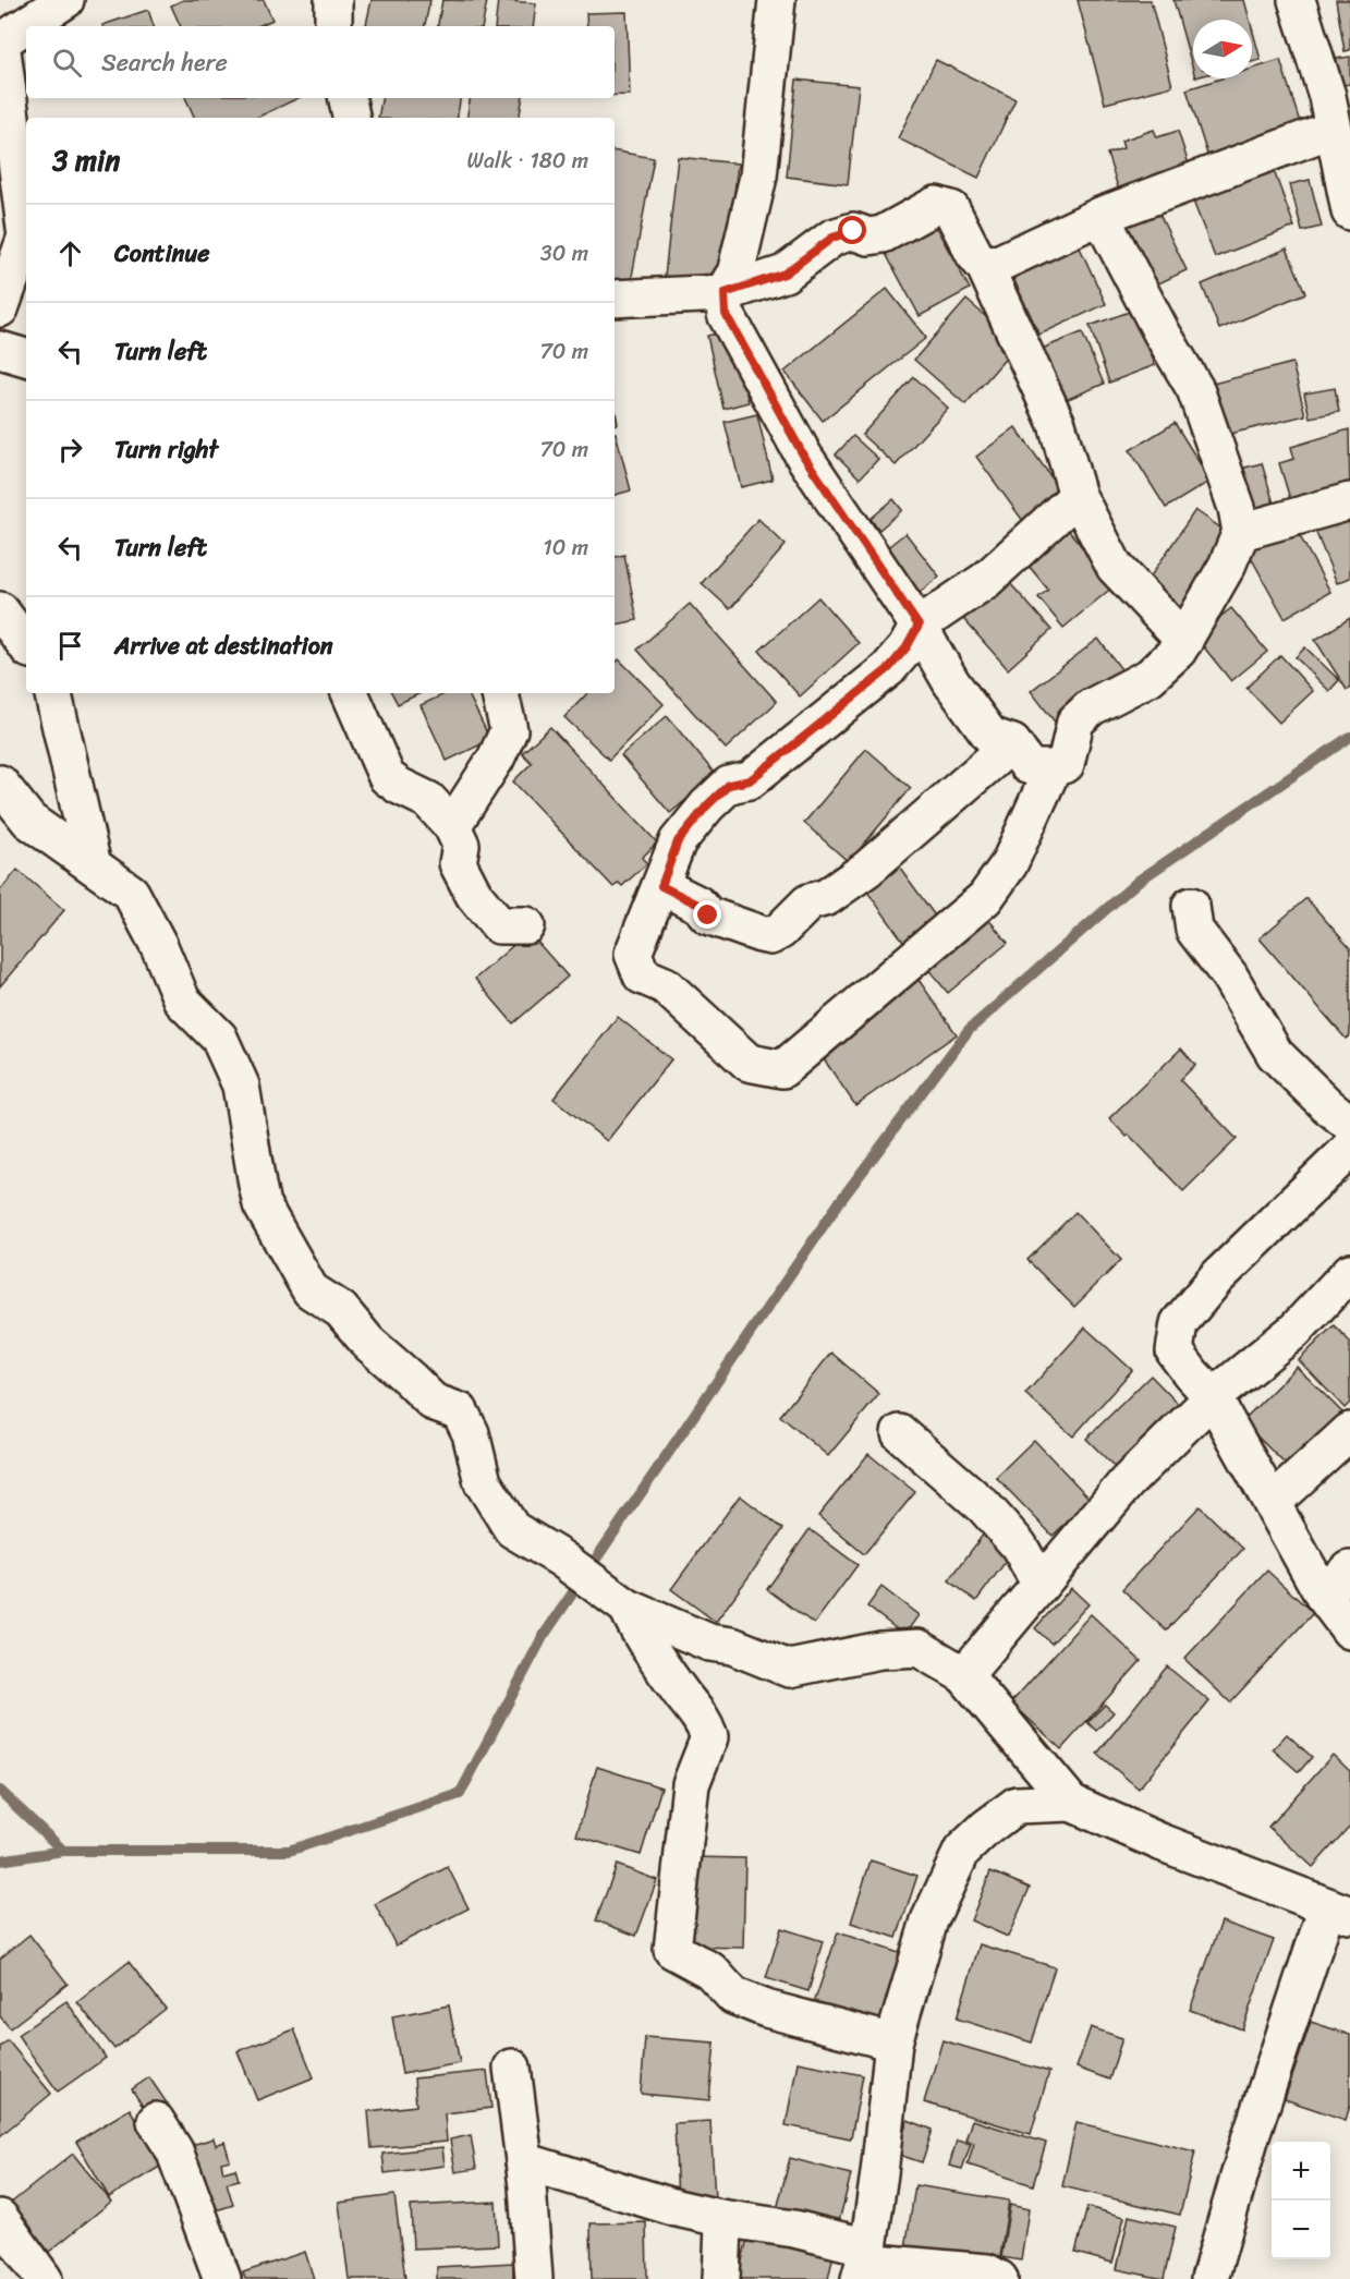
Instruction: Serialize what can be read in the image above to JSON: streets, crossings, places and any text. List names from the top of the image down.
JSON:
{
  "north": "right",
  "page": {
    "search": "Search here",
    "heading": ["3 min", "Walk · 180 m"],
    "list": [
      ["Continue", "30 m"],
      ["Turn left", "70 m"],
      ["Turn right", "70 m"],
      ["Turn left", "10 m"],
      "Arrive at destination"
    ],
    "map_buttons": ["+", "−"]
  }
}
